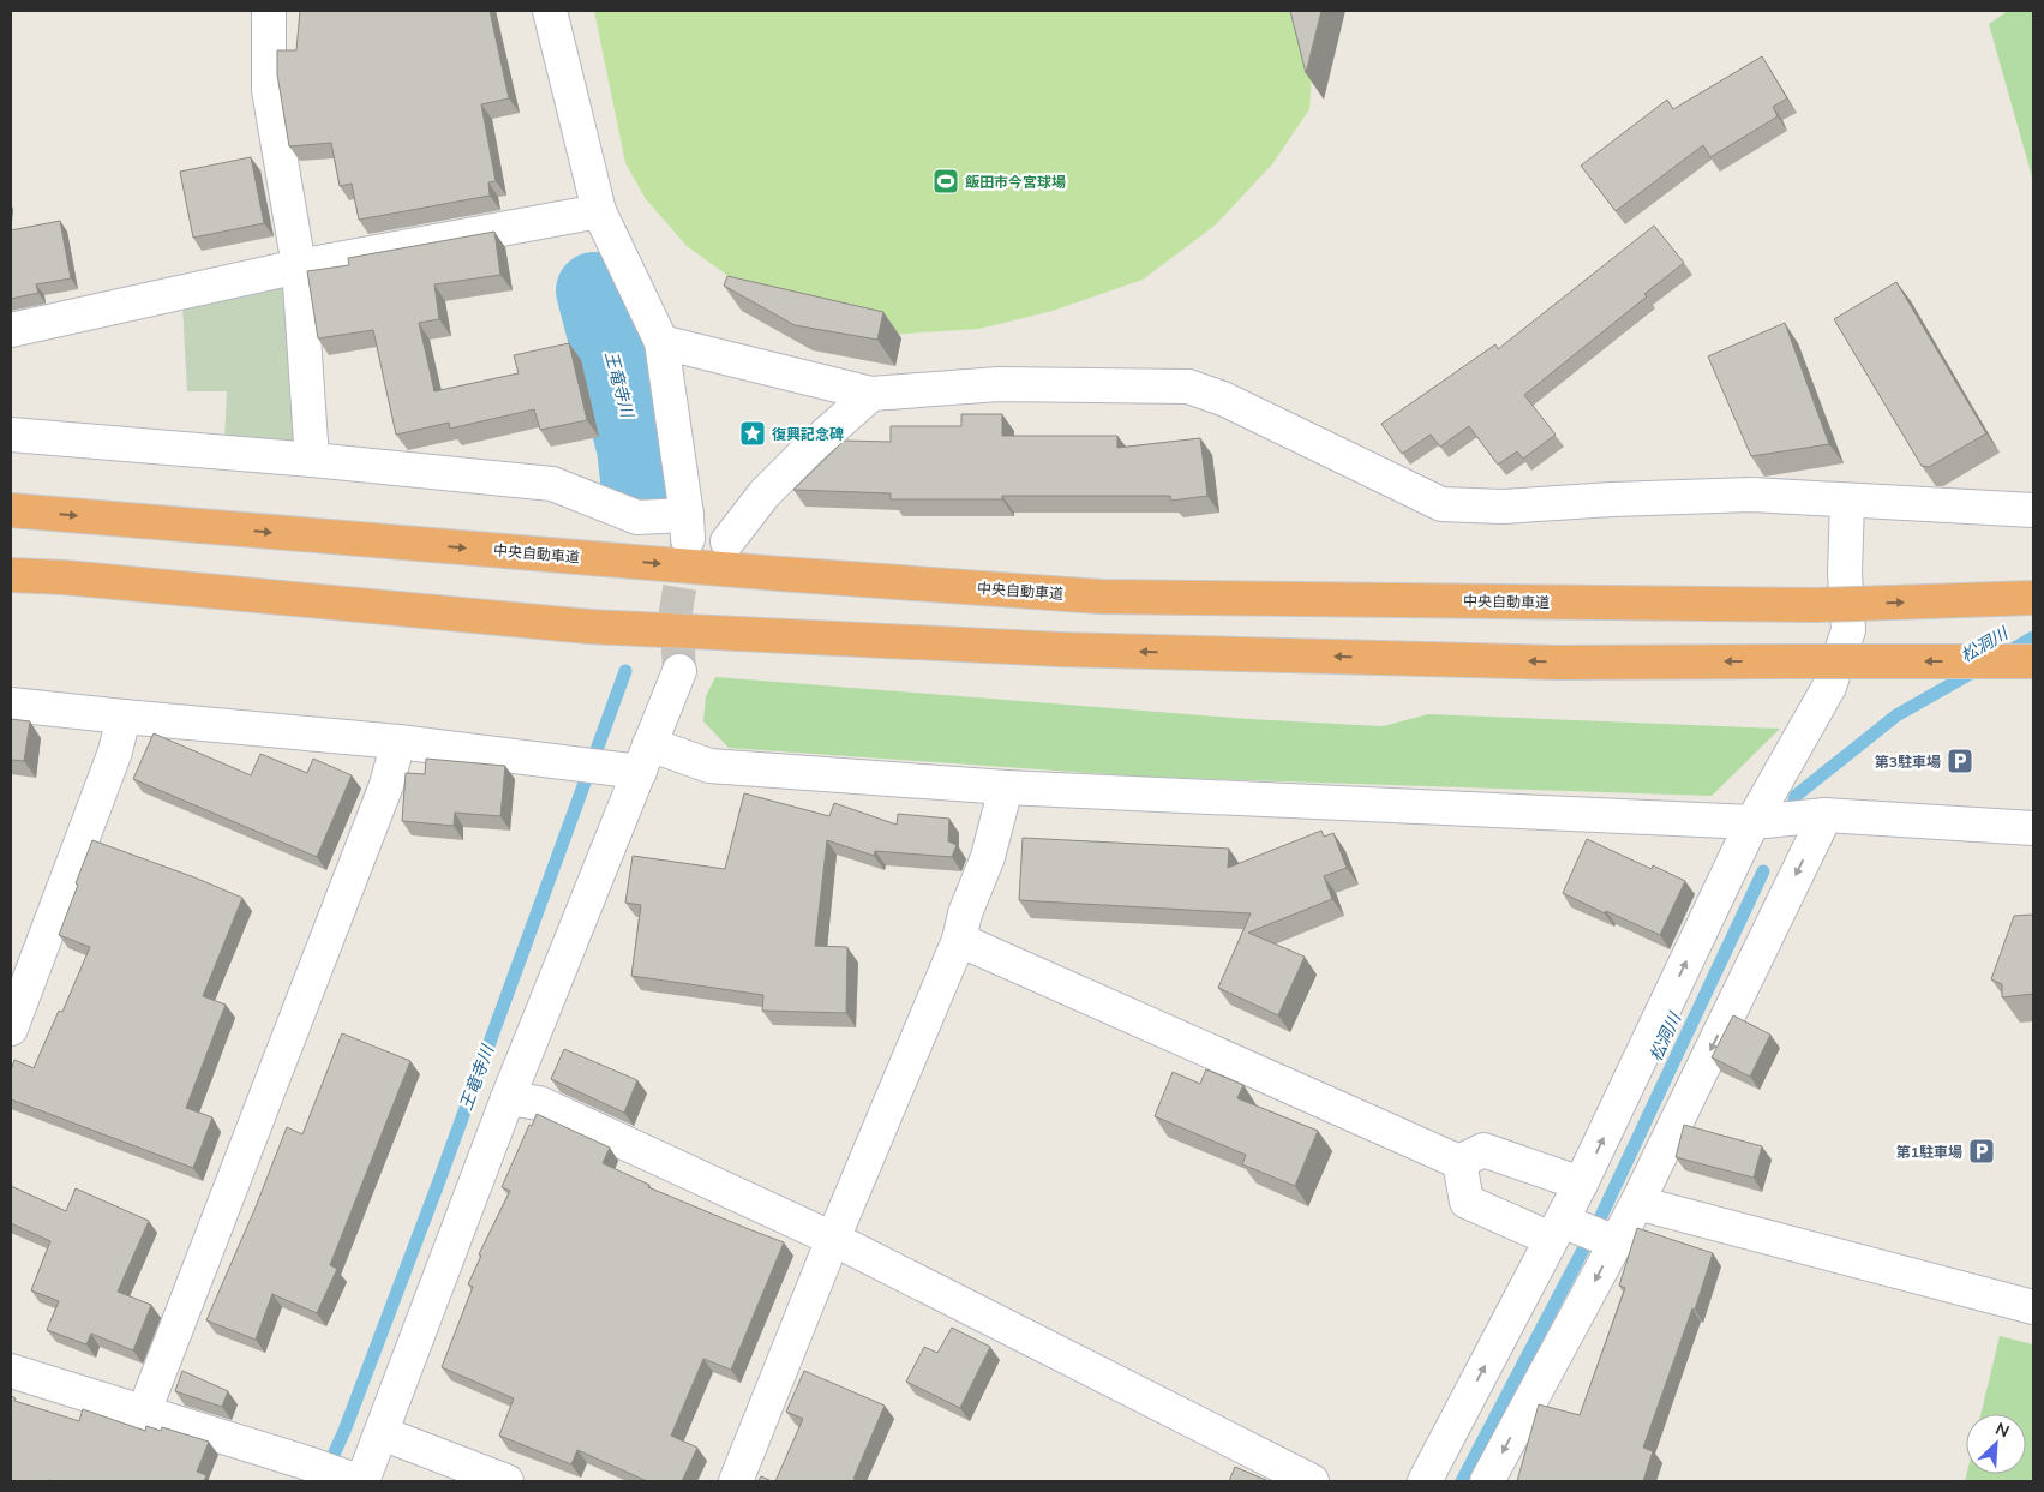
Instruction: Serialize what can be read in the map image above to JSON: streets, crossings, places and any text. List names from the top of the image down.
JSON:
{
  "streets": {
    "highway": ["中央自動車道"]
  },
  "water": ["王竜寺川", "松洞川"],
  "places": {
    "sports": ["飯田市今宮球場"],
    "place": ["復興記念碑"],
    "parking": ["第3駐車場", "第1駐車場"]
  },
  "north": "top right"
}
